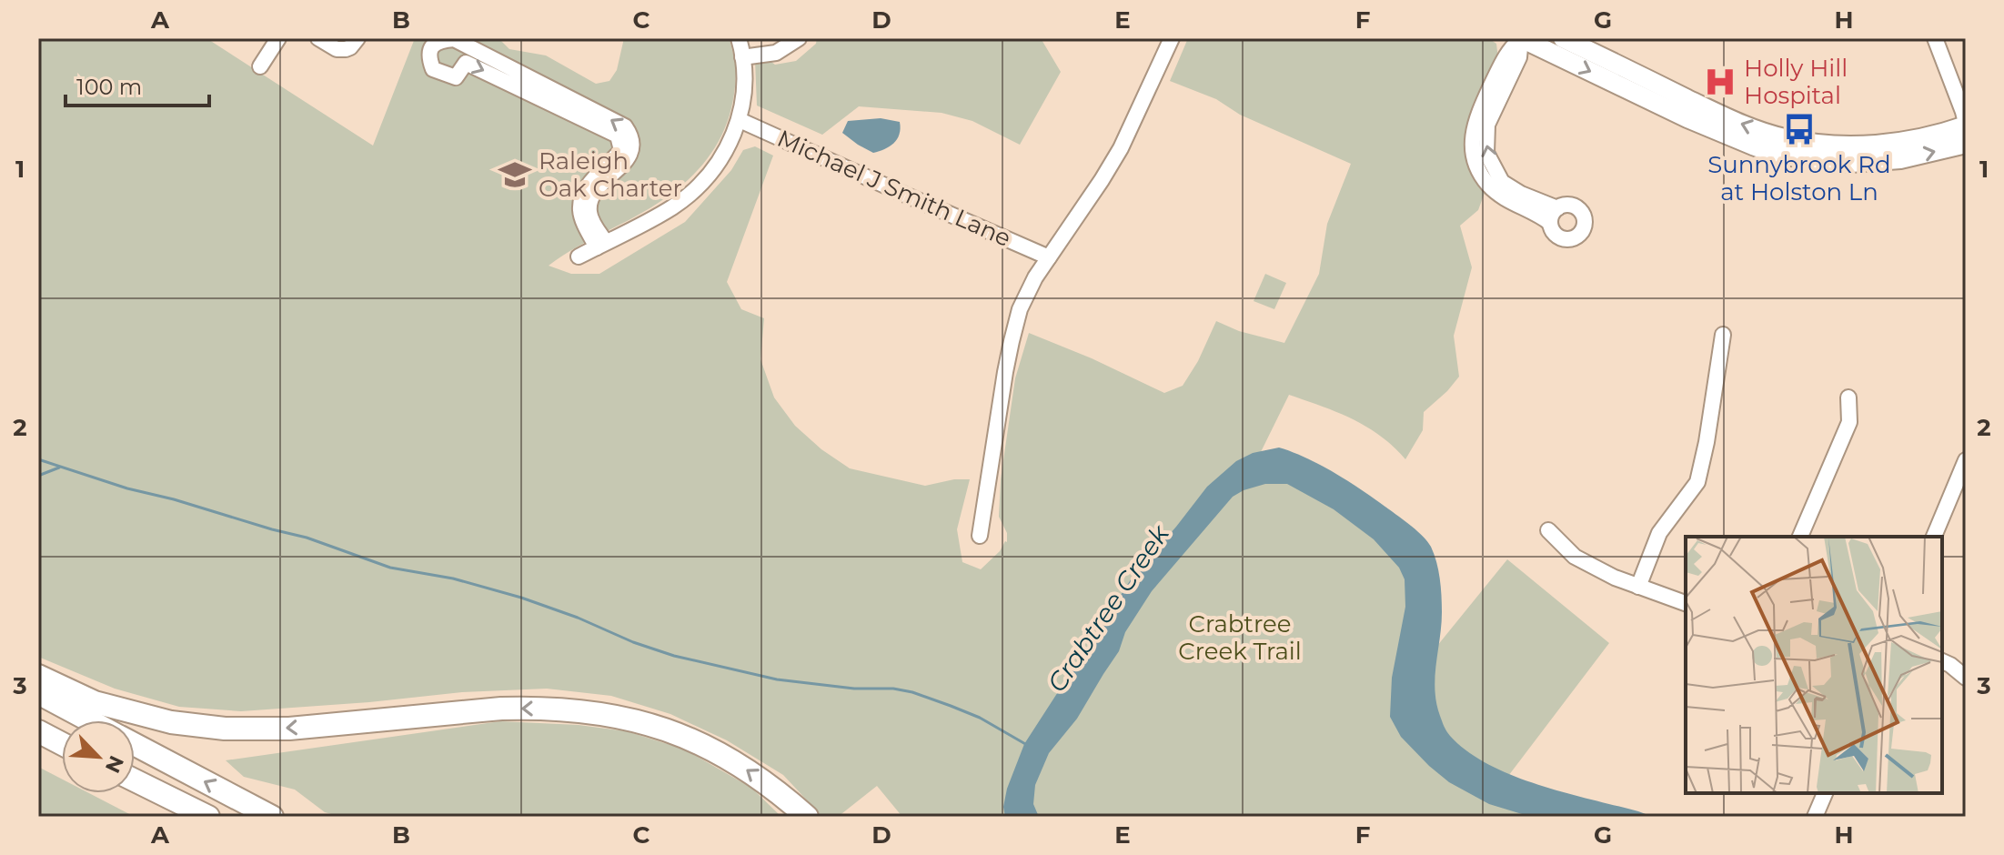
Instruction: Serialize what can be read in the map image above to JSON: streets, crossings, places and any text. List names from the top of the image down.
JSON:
{
  "streets": {
    "street": ["Michael J Smith Lane"]
  },
  "water": ["Crabtree Creek"],
  "parks": ["Crabtree Creek Trail"],
  "places": {
    "hospital": ["Holly Hill Hospital"],
    "bus stop": ["Sunnybrook Rd at Holston Ln"],
    "school or university": ["Raleigh Oak Charter"]
  },
  "scale_bar": "100 m",
  "north": "bottom right",
  "grid": {
    "columns": [
      "A",
      "B",
      "C",
      "D",
      "E",
      "F",
      "G",
      "H"
    ],
    "rows": ["1", "2", "3"]
  }
}
